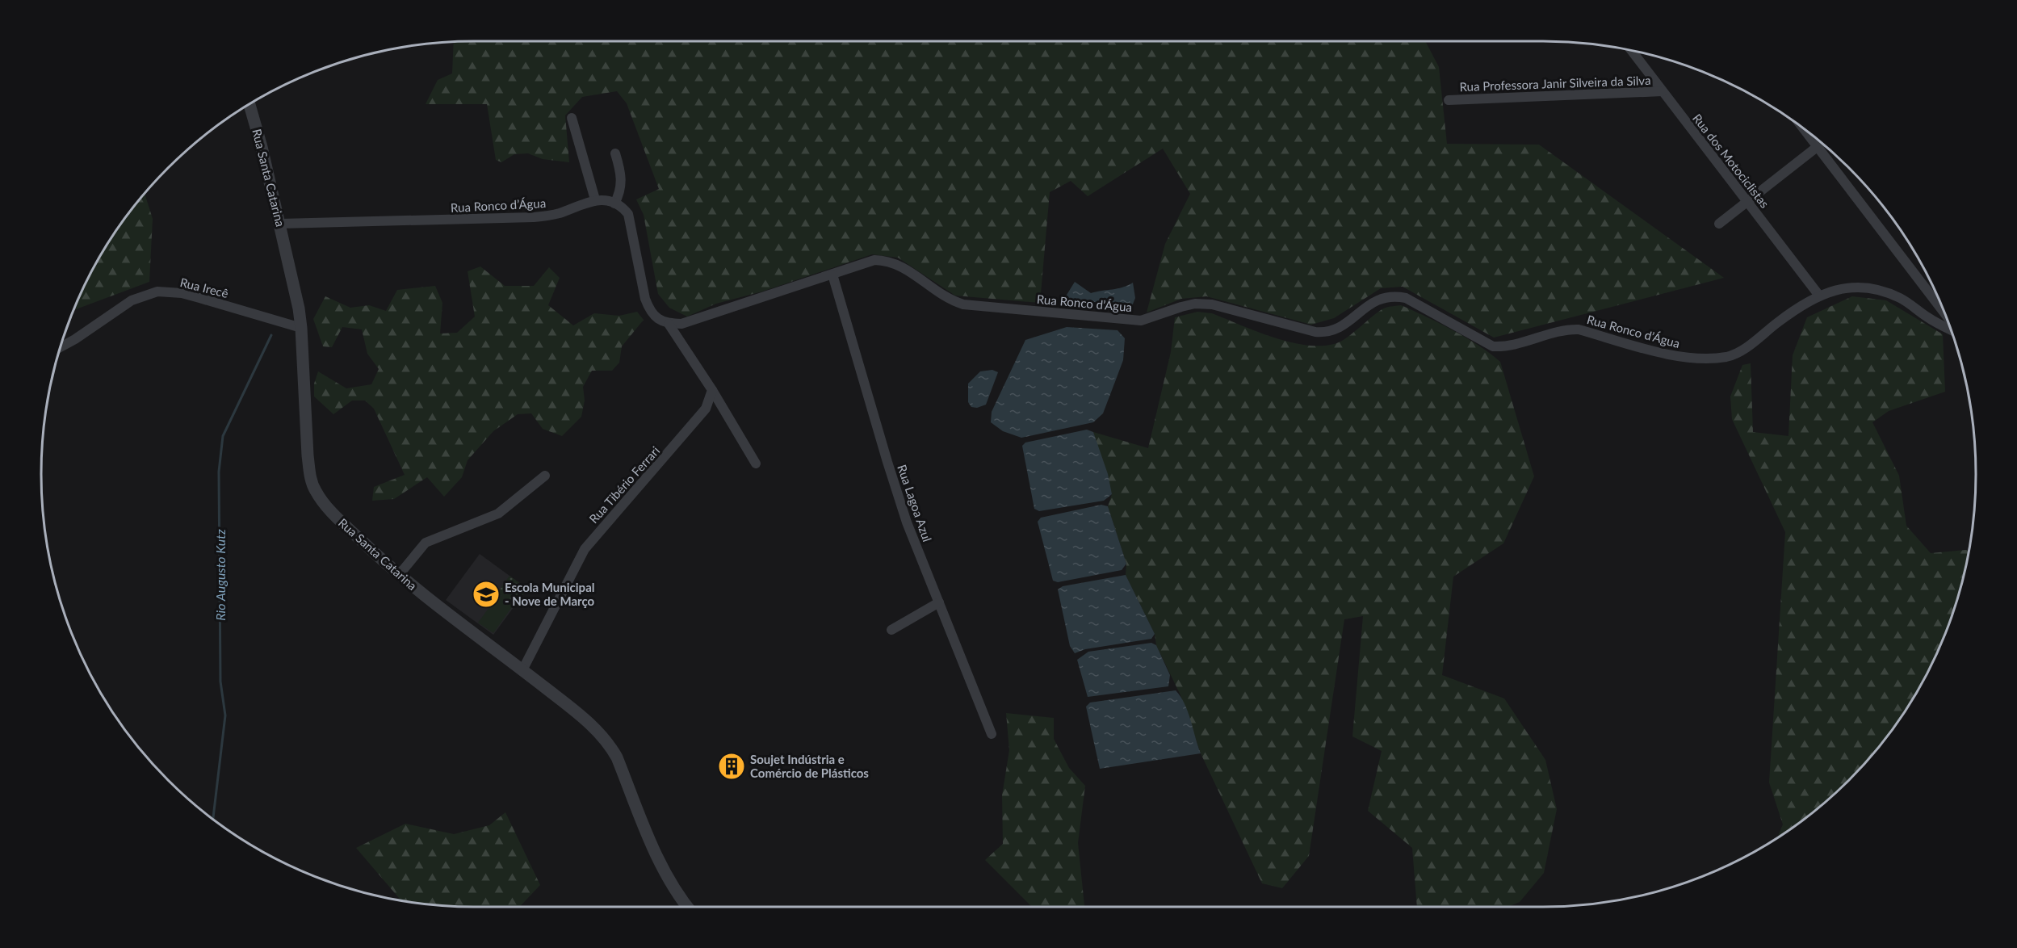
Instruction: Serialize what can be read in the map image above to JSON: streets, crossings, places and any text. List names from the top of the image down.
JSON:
{
  "streets": {
    "street": [
      "Rua Professora Janir Silveira da Silva",
      "Rua dos Motociclistas",
      "Rua Santa Catarina",
      "Rua Ronco d’Água",
      "Rua Irecê",
      "Rua Tibério Ferrari",
      "Rua Lagoa Azul"
    ]
  },
  "crossings": [
    ["Rua Professora Janir Silveira da Silva", "Rua dos Motociclistas"],
    ["Rua dos Motociclistas", "Rua Ronco d’Água"],
    ["Rua Santa Catarina", "Rua Ronco d’Água"],
    ["Rua Santa Catarina", "Rua Irecê"],
    ["Rua Santa Catarina", "Rua Tibério Ferrari"],
    ["Rua Ronco d’Água", "Rua Lagoa Azul"]
  ],
  "water": ["Rio Augusto Kutz"],
  "places": {
    "school or university": ["Escola Municipal - Nove de Março"],
    "building": ["Soujet Indústria e Comércio de Plásticos"]
  }
}
